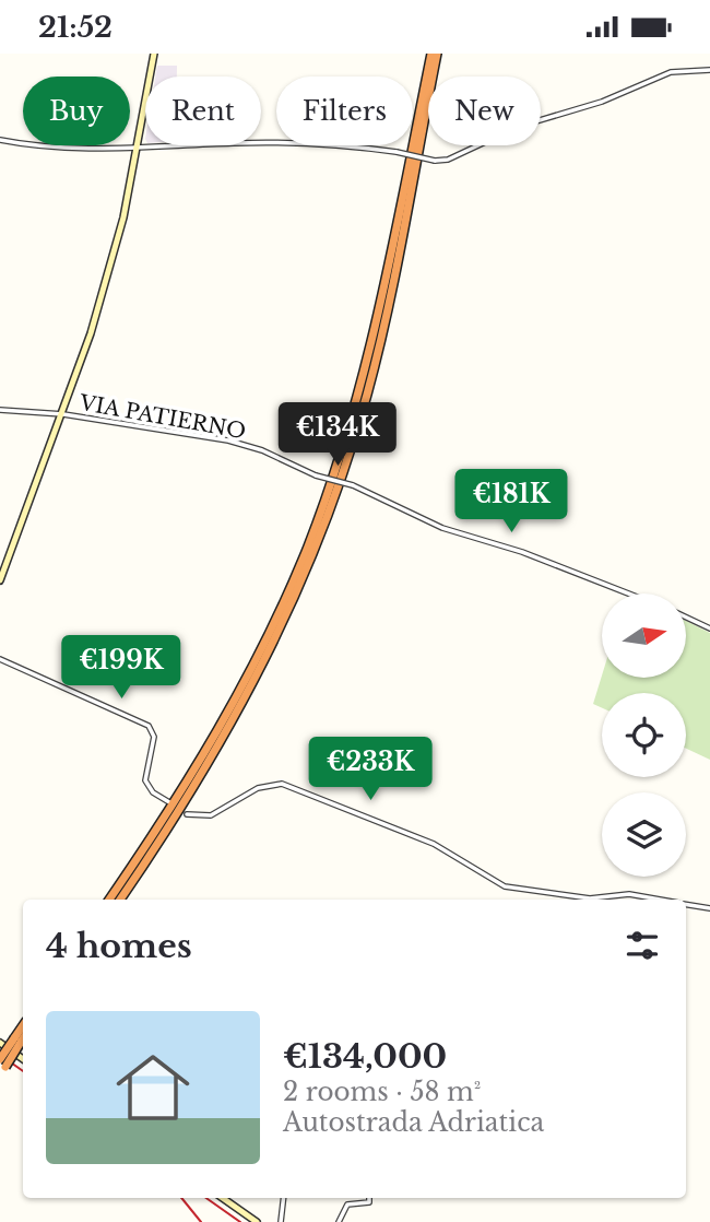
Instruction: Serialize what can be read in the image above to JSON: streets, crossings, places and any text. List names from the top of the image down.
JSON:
{
  "streets": {
    "street": ["VIA PATIERNO"]
  },
  "north": "right",
  "page": {
    "status": "21:52",
    "chip": [
      "Buy",
      "Rent",
      "Filters",
      "New"
    ],
    "price": [
      "€134K",
      "€181K",
      "€199K",
      "€233K"
    ],
    "heading": "4 homes",
    "list": [
      {
        "name": "€134,000",
        "note": "2 rooms · 58 m² · Autostrada Adriatica"
      }
    ]
  }
}
